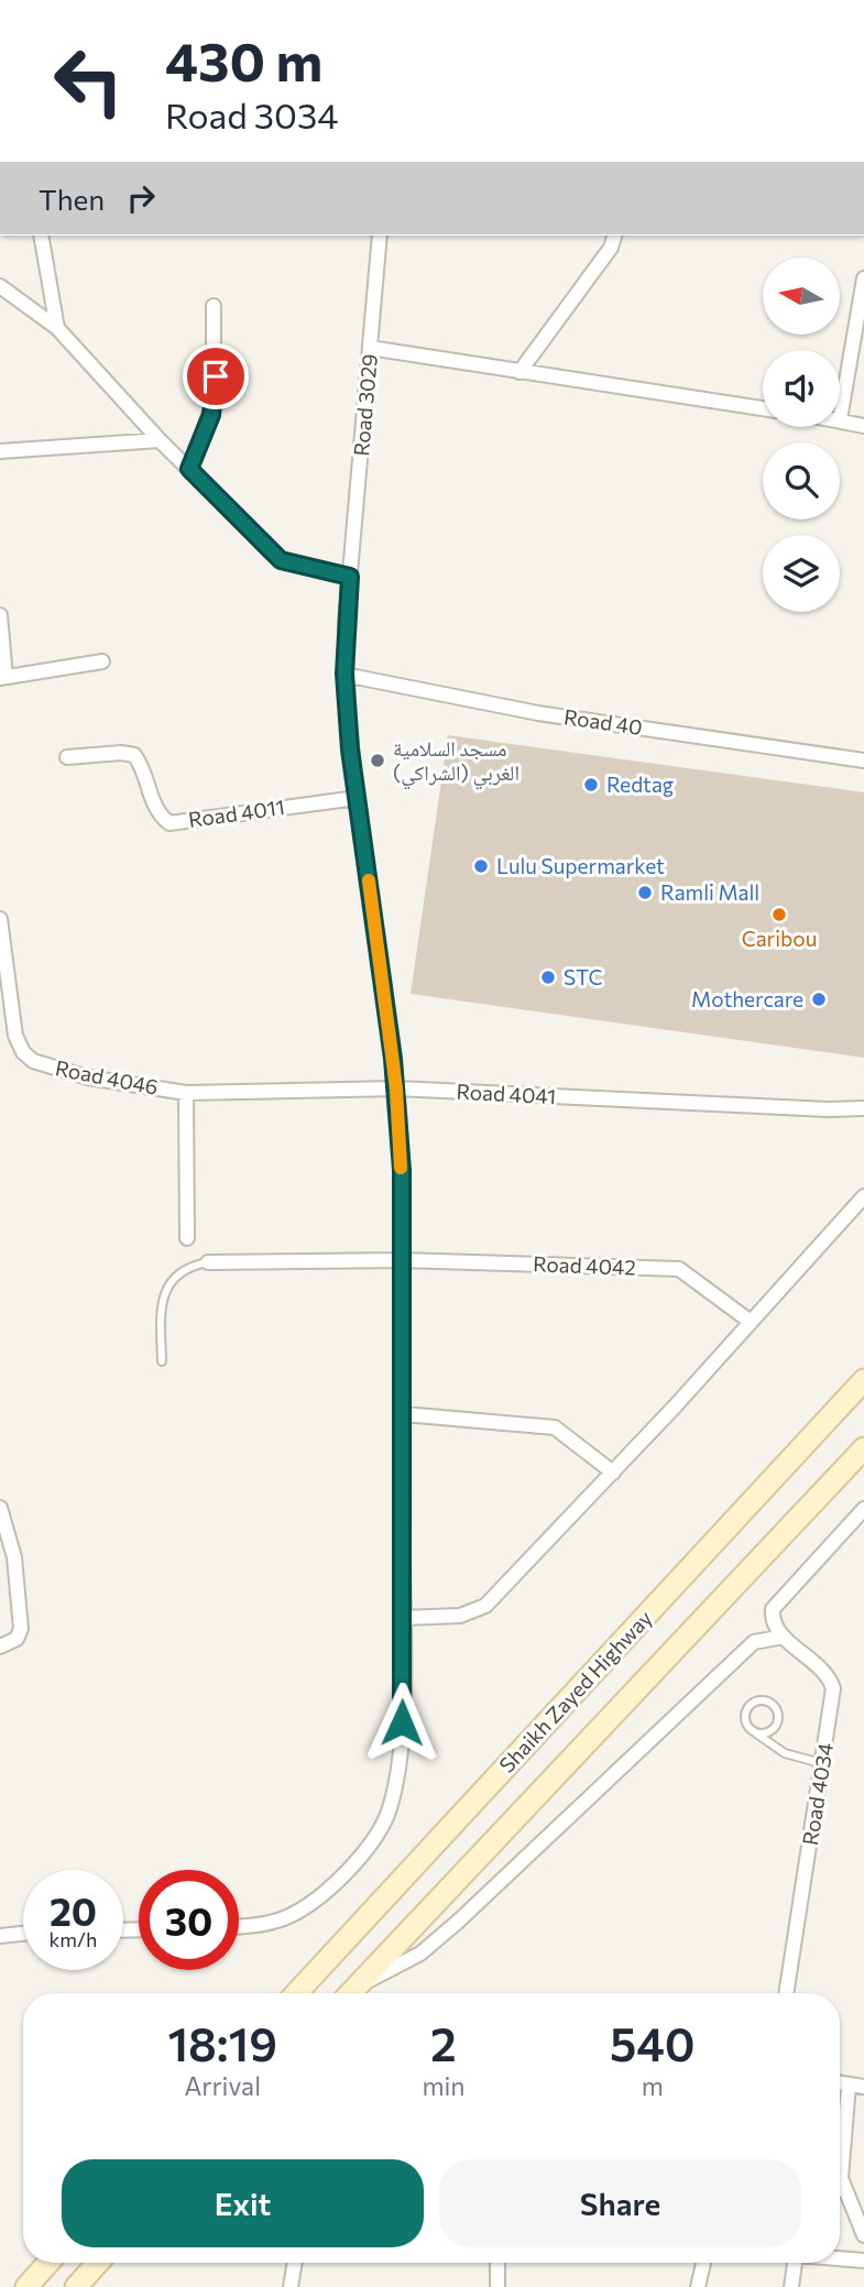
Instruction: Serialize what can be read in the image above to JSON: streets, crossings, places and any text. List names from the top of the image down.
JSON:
{
  "streets": {
    "main road": ["Shaikh Zayed Highway"],
    "street": [
      "Road 3029",
      "Road 40",
      "Road 4011",
      "Road 4046",
      "Road 4041",
      "Road 4042",
      "Road 4034"
    ]
  },
  "crossings": [
    ["Road 4046", "Road 4041"]
  ],
  "places": [
    "مسجد السلامية الغربي (الشراكي)",
    "Redtag",
    "Lulu Supermarket",
    "Ramli Mall",
    "Caribou",
    "STC",
    "Mothercare"
  ],
  "north": "left",
  "page": {
    "turn": ["430 m", "Road 3034"],
    "then": "Then",
    "speed": "20 km/h",
    "limit": "30",
    "eta": [
      "18:19",
      "Arrival",
      "2",
      "min",
      "540",
      "m"
    ],
    "buttons": ["Exit", "Share"]
  }
}
